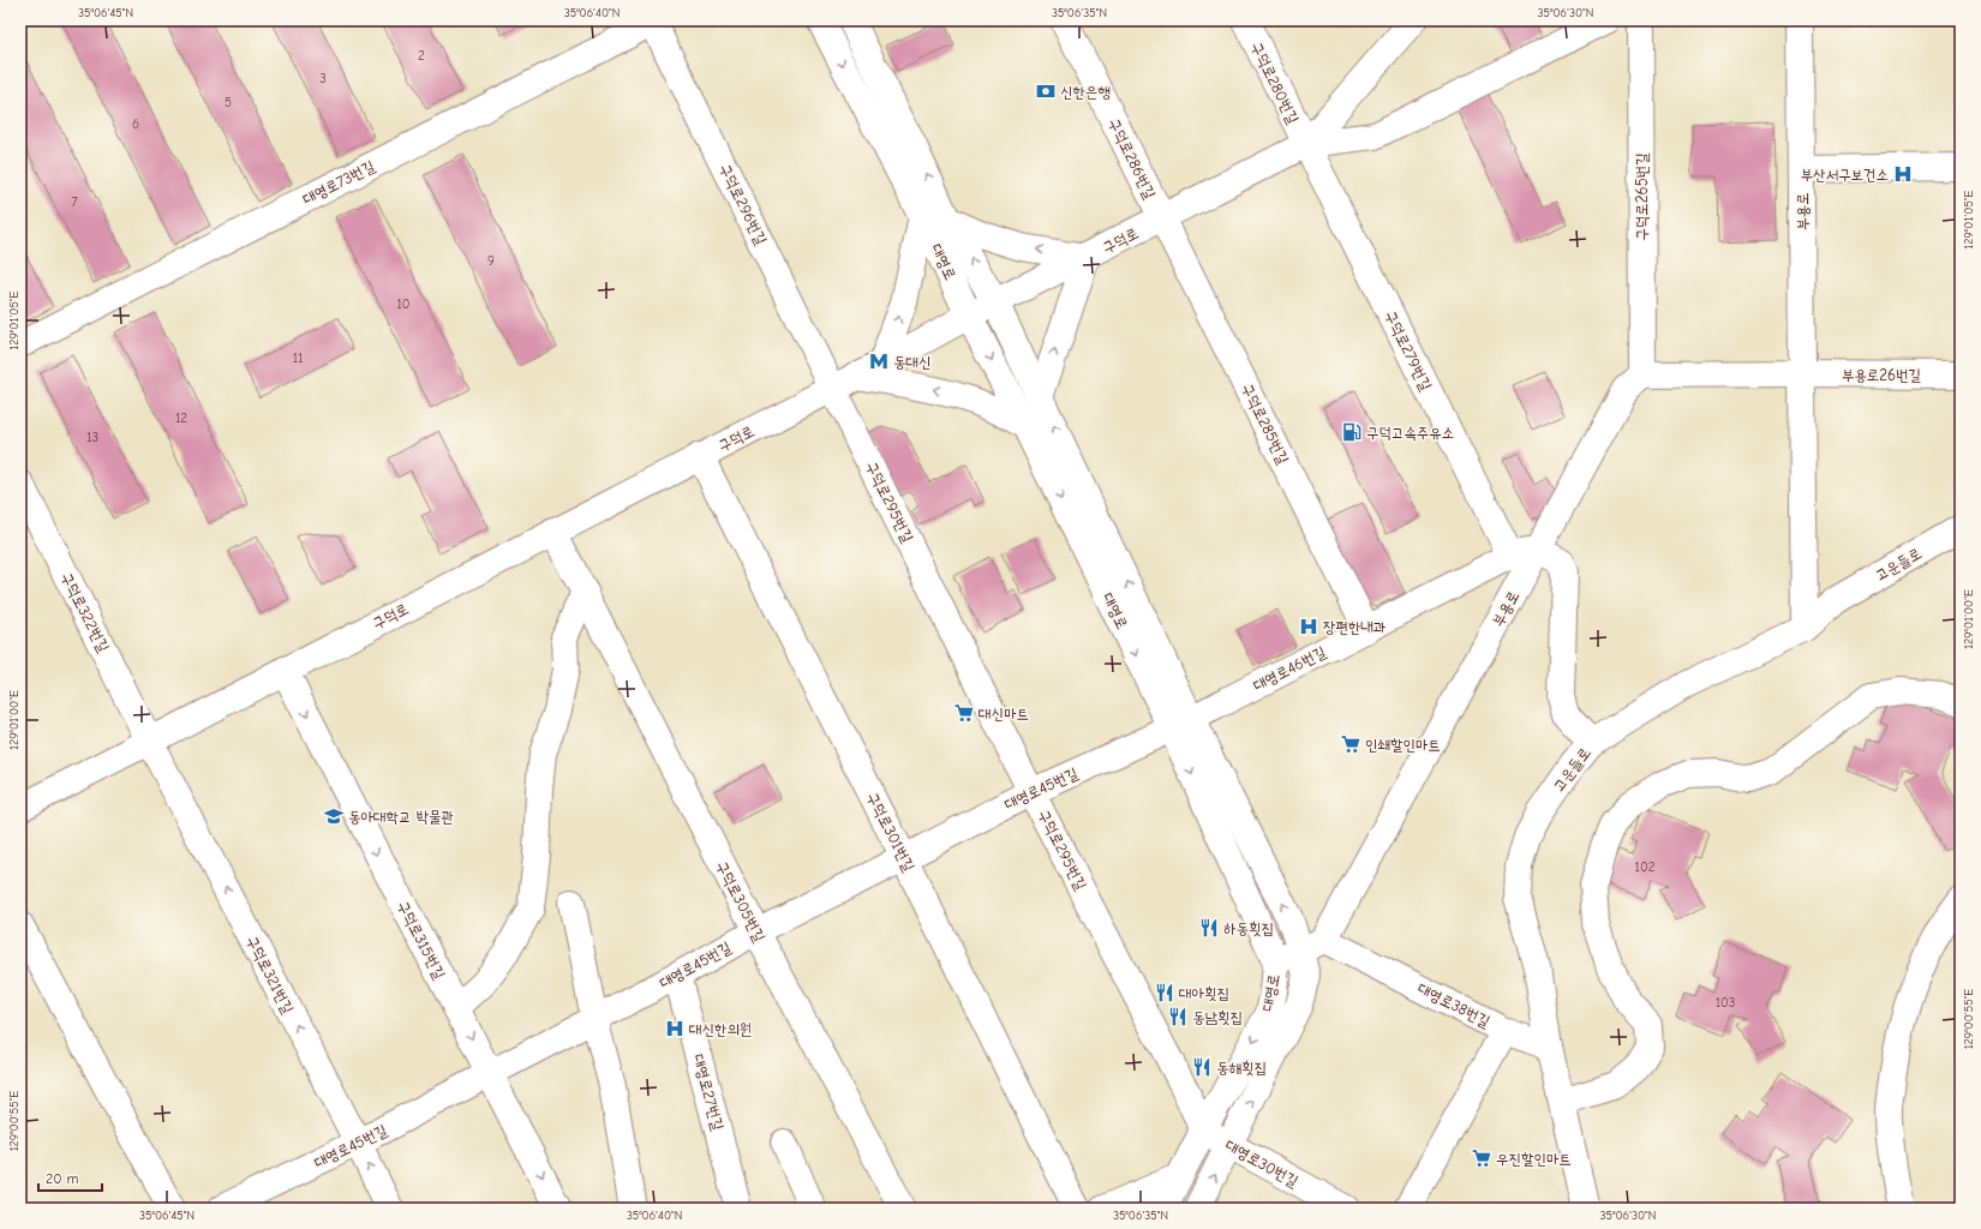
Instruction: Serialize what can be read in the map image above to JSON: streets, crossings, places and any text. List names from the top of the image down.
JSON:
{
  "streets": {
    "street": [
      "구덕로280번길",
      "구덕로286번길",
      "대영로73번길",
      "구덕로265번길",
      "구덕로296번길",
      "부용로",
      "구덕로",
      "대영로",
      "구덕로279번길",
      "부용로26번길",
      "구덕로285번길",
      "구덕로295번길",
      "고운들로",
      "구덕로322번길",
      "대영로46번길",
      "대영로45번길",
      "구덕로301번길",
      "구덕로305번길",
      "구덕로315번길",
      "구덕로321번길",
      "대영로38번길",
      "대영로27번길",
      "대영로30번길"
    ]
  },
  "crossings": [
    ["구덕로280번길", "구덕로"],
    ["구덕로280번길", "구덕로279번길"],
    ["구덕로286번길", "구덕로"],
    ["구덕로286번길", "구덕로285번길"],
    ["대영로73번길", "구덕로296번길"],
    ["구덕로265번길", "부용로"],
    ["구덕로296번길", "구덕로"],
    ["구덕로296번길", "구덕로295번길"],
    ["부용로", "부용로26번길"],
    ["부용로", "고운들로"],
    ["부용로", "대영로46번길"],
    ["부용로", "대영로38번길"],
    ["구덕로", "대영로"],
    ["구덕로", "구덕로279번길"],
    ["구덕로", "구덕로285번길"],
    ["구덕로", "구덕로295번길"],
    ["구덕로", "구덕로322번길"],
    ["구덕로", "구덕로301번길"],
    ["구덕로", "구덕로305번길"],
    ["구덕로", "구덕로315번길"],
    ["구덕로", "구덕로321번길"],
    ["대영로", "구덕로295번길"],
    ["대영로", "대영로46번길"],
    ["대영로", "대영로45번길"],
    ["대영로", "대영로30번길"],
    ["구덕로279번길", "대영로46번길"],
    ["구덕로285번길", "대영로46번길"],
    ["구덕로295번길", "대영로45번길"],
    ["구덕로295번길", "대영로30번길"],
    ["구덕로322번길", "구덕로321번길"],
    ["대영로46번길", "대영로45번길"],
    ["대영로45번길", "구덕로301번길"],
    ["대영로45번길", "구덕로305번길"],
    ["대영로45번길", "구덕로315번길"],
    ["대영로45번길", "구덕로321번길"],
    ["대영로45번길", "대영로27번길"]
  ],
  "places": {
    "bank": ["신한은행"],
    "hospital": ["부산서구보건소", "장편한내과", "대신한의원"],
    "metro station": ["동대신"],
    "fuel station": ["구덕고속주유소"],
    "supermarket": ["대신마트", "인쇄할인마트", "우진할인마트"],
    "school or university": ["동아대학교 박물관"],
    "restaurant": [
      "하동횟집",
      "대아횟집",
      "동남횟집",
      "동해횟집"
    ]
  },
  "house_numbers": [
    "2",
    "3",
    "5",
    "6",
    "7",
    "9",
    "10",
    "11",
    "12",
    "13",
    "102",
    "103"
  ],
  "scale_bar": "20 m",
  "coordinates": [
    "35°06'45\"N",
    "35°06'40\"N",
    "35°06'35\"N",
    "35°06'30\"N",
    "129°01'05\"E",
    "129°01'00\"E",
    "129°00'55\"E"
  ]
}
